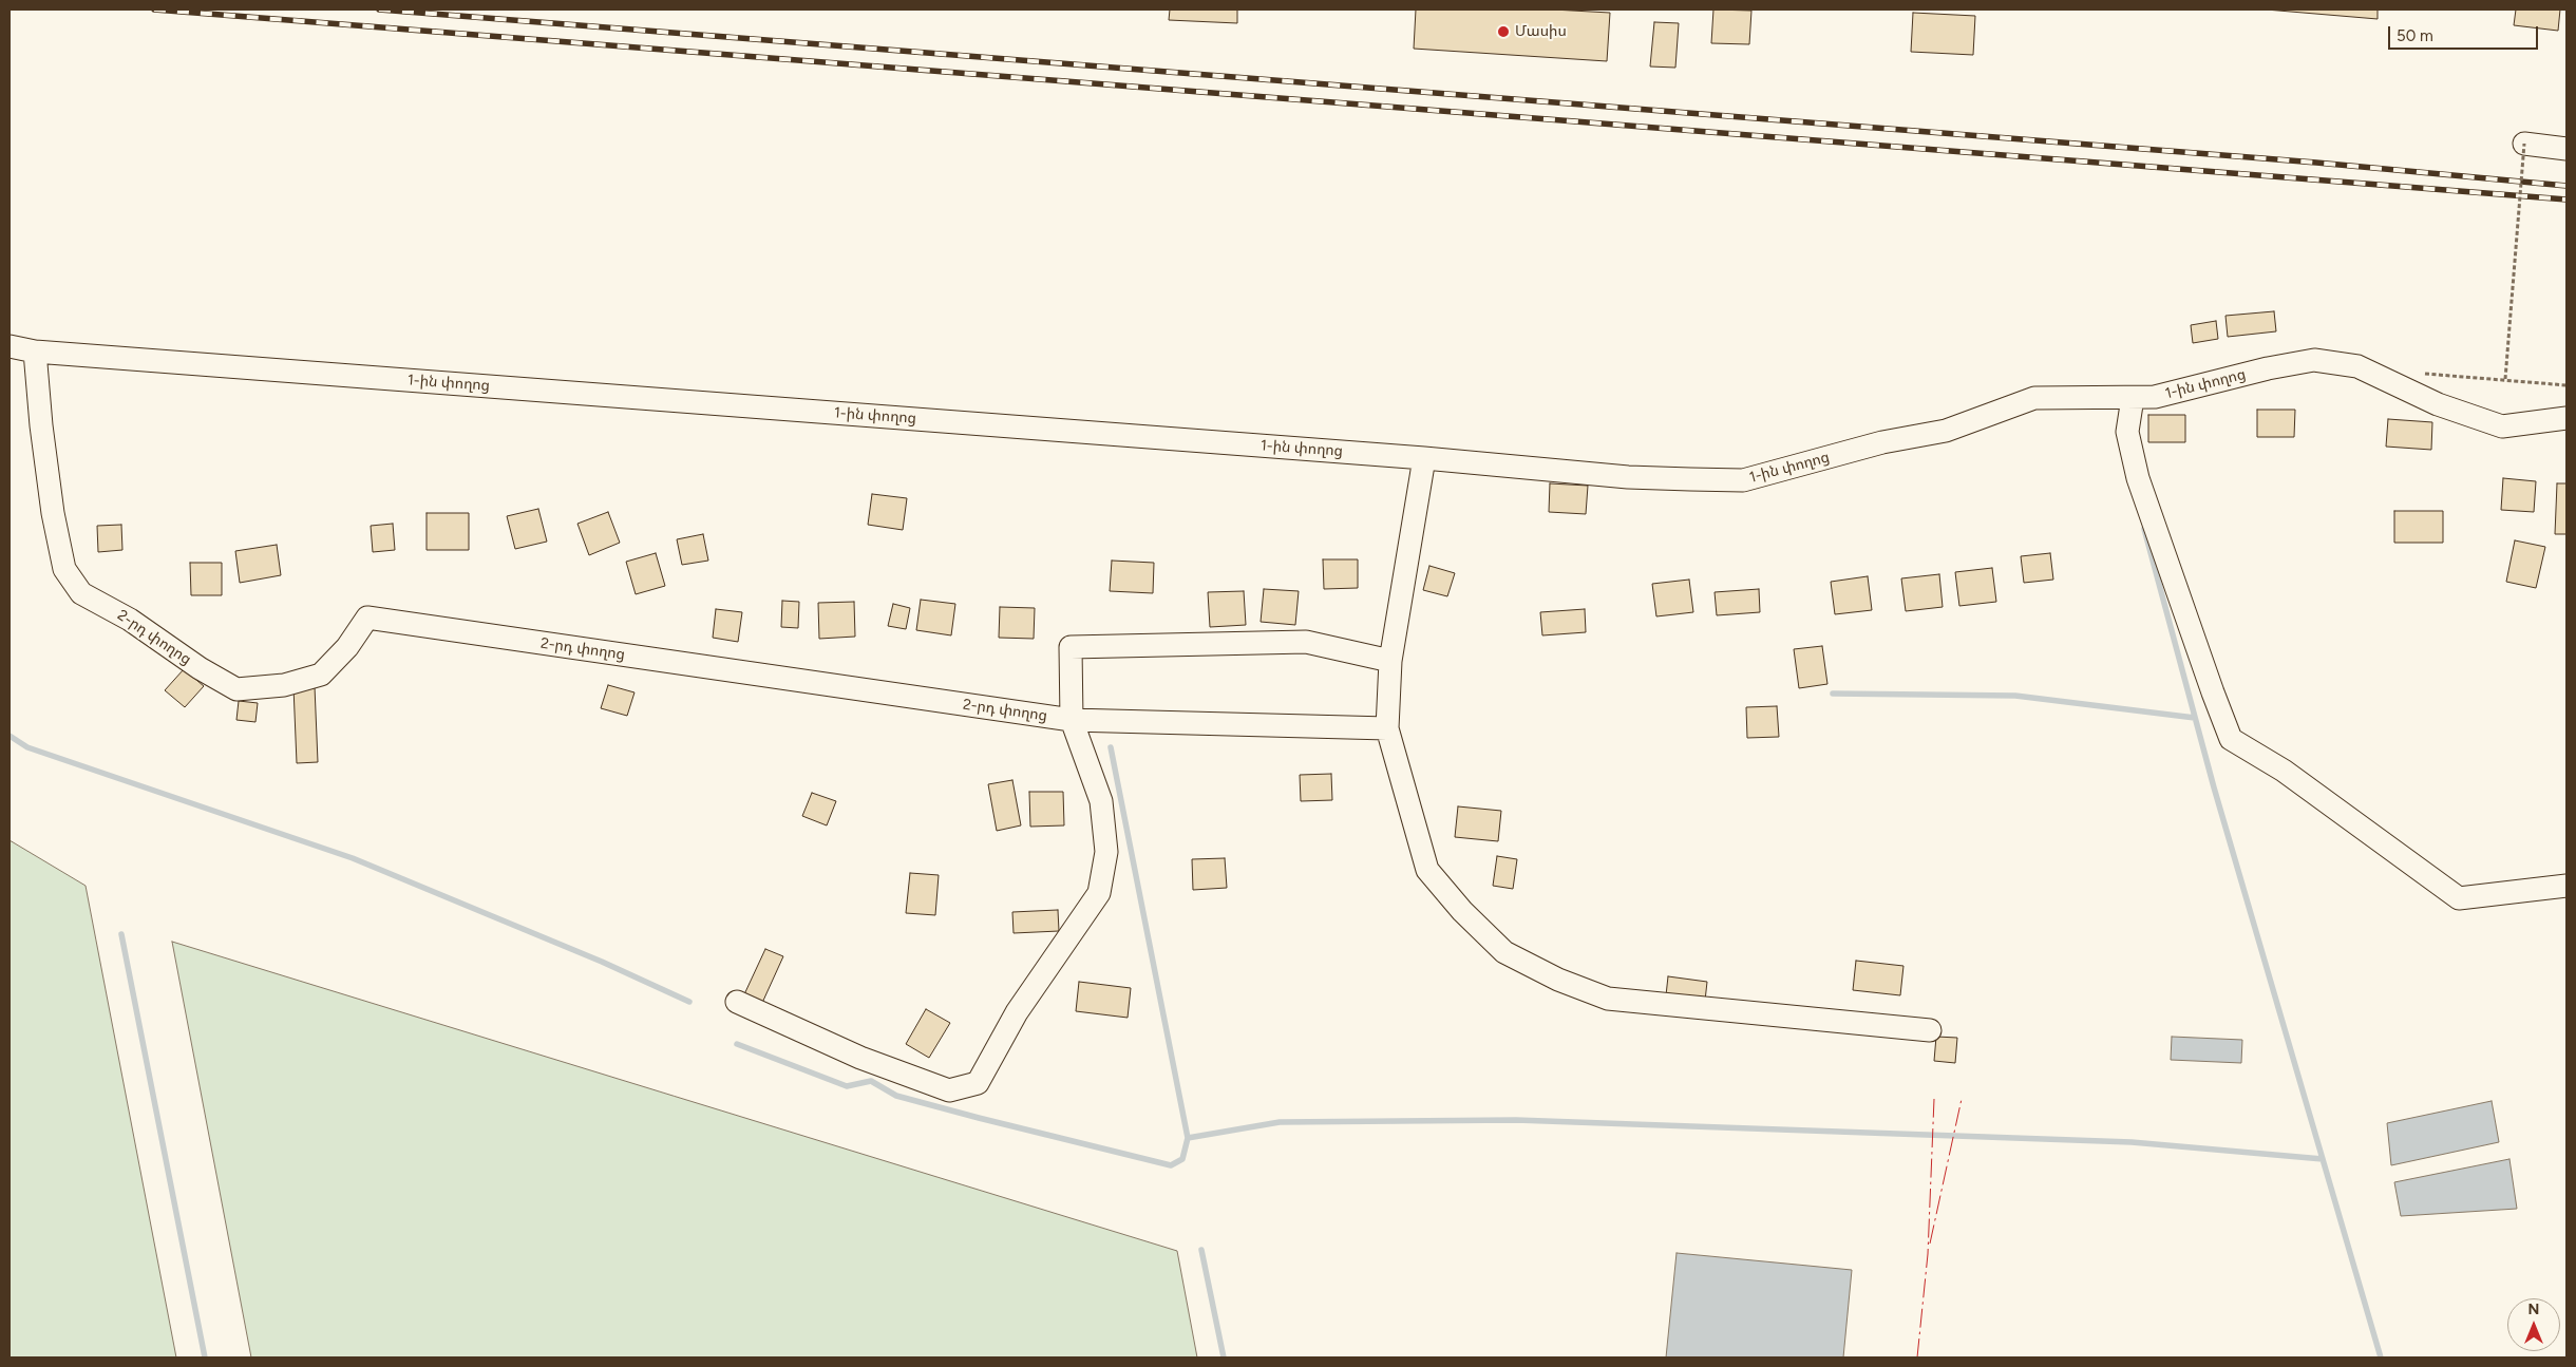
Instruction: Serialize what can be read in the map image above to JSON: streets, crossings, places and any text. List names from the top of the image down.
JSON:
{
  "streets": {
    "street": ["1-ին փողոց", "2-րդ փողոց"]
  },
  "crossings": [
    ["1-ին փողոց", "2-րդ փողոց"]
  ],
  "places": ["Մասիս"],
  "scale_bar": "50 m",
  "north": "top"
}
